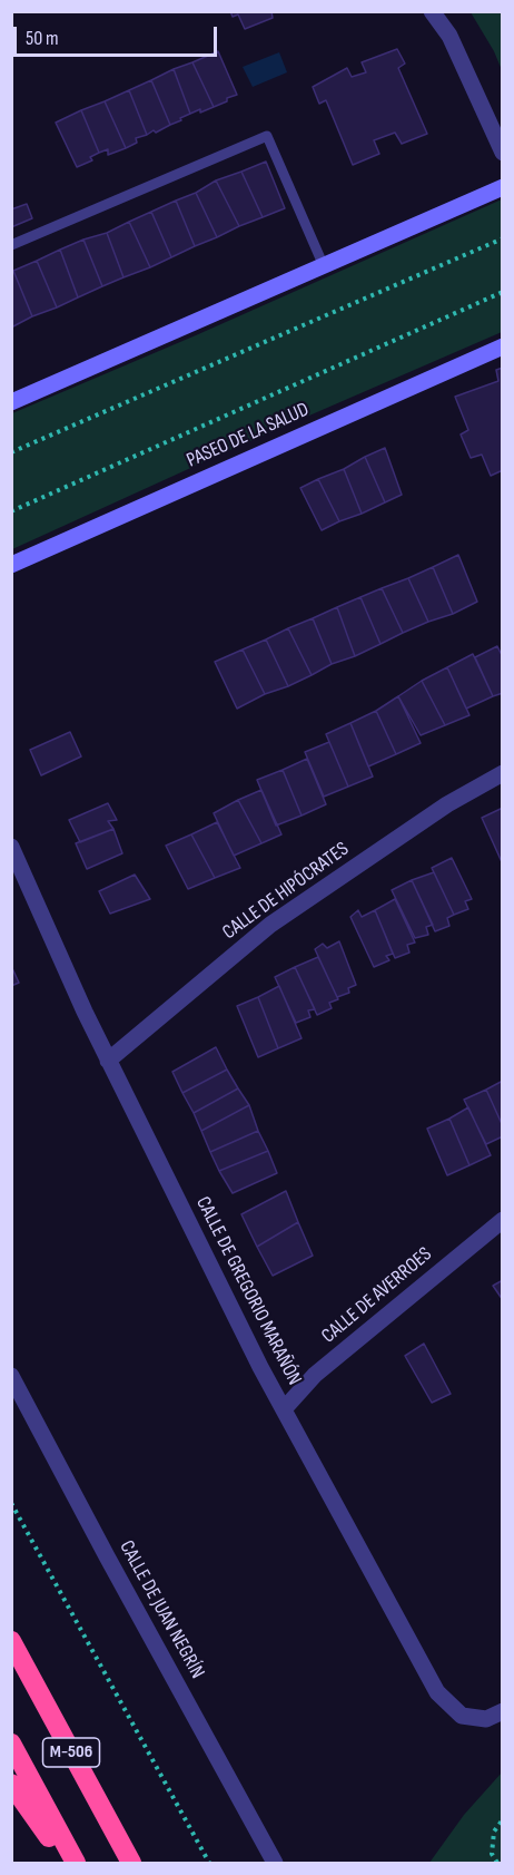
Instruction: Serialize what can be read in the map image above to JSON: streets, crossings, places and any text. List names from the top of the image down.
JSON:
{
  "streets": {
    "highway": ["M-506"],
    "street": [
      "PASEO DE LA SALUD",
      "CALLE DE HIPÓCRATES",
      "CALLE DE GREGORIO MARAÑÓN",
      "CALLE DE AVERROES",
      "CALLE DE JUAN NEGRÍN"
    ]
  },
  "crossings": [
    ["CALLE DE HIPÓCRATES", "CALLE DE GREGORIO MARAÑÓN"],
    ["CALLE DE GREGORIO MARAÑÓN", "CALLE DE AVERROES"]
  ],
  "scale_bar": "50 m"
}
